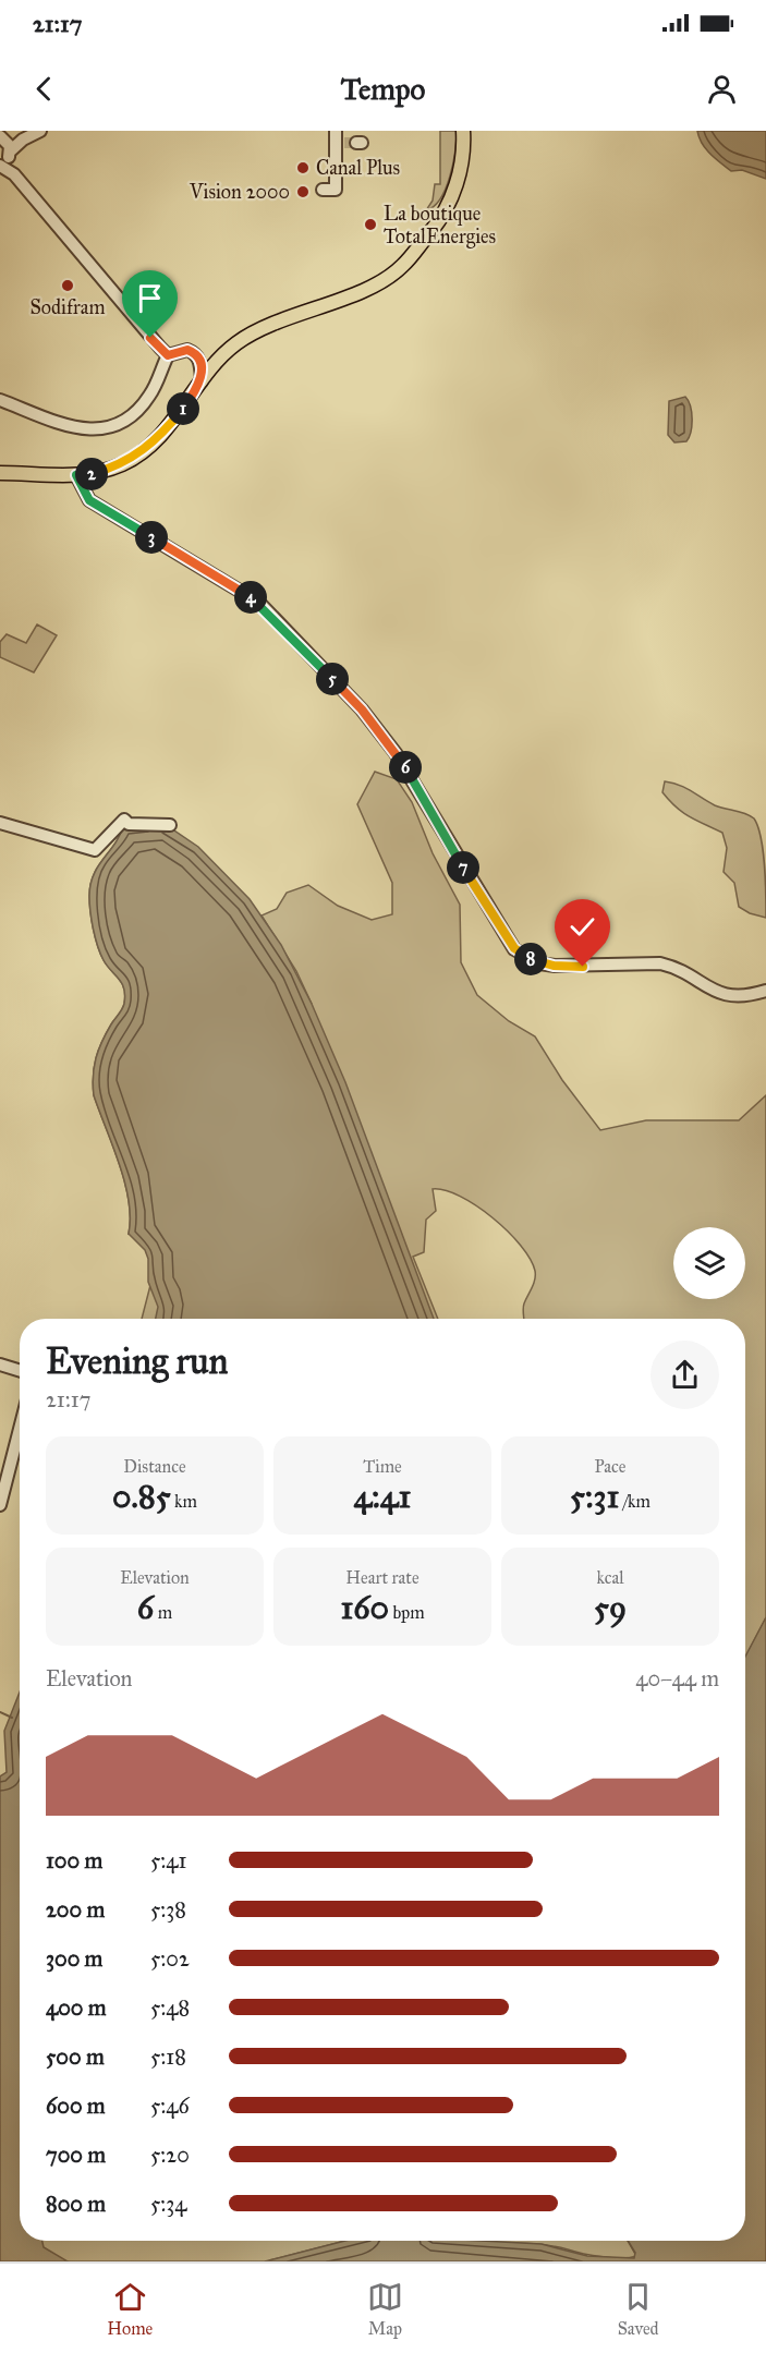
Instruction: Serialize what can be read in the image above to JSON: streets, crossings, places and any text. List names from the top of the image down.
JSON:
{
  "places": [
    "Canal Plus",
    "Vision 2000",
    "La boutique TotalEnergies",
    "Sodifram"
  ],
  "page": {
    "status": "21:17",
    "header": "Tempo",
    "pins": [
      "1",
      "2",
      "3",
      "4",
      "5",
      "6",
      "7",
      "8"
    ],
    "heading": ["Evening run", "21:17"],
    "stats": [
      ["Distance", "0.85 km"],
      ["Time", "4:41"],
      ["Pace", "5:31 /km"],
      ["Elevation", "6 m"],
      ["Heart rate", "160 bpm"],
      ["kcal", "59"]
    ],
    "chart": ["Elevation", "40–44 m"],
    "list": [
      {
        "name": "100 m",
        "note": "5:41"
      },
      {
        "name": "200 m",
        "note": "5:38"
      },
      {
        "name": "300 m",
        "note": "5:02"
      },
      {
        "name": "400 m",
        "note": "5:48"
      },
      {
        "name": "500 m",
        "note": "5:18"
      },
      {
        "name": "600 m",
        "note": "5:46"
      },
      {
        "name": "700 m",
        "note": "5:20"
      },
      {
        "name": "800 m",
        "note": "5:34"
      }
    ],
    "tabs": ["Home", "Map", "Saved"]
  }
}
